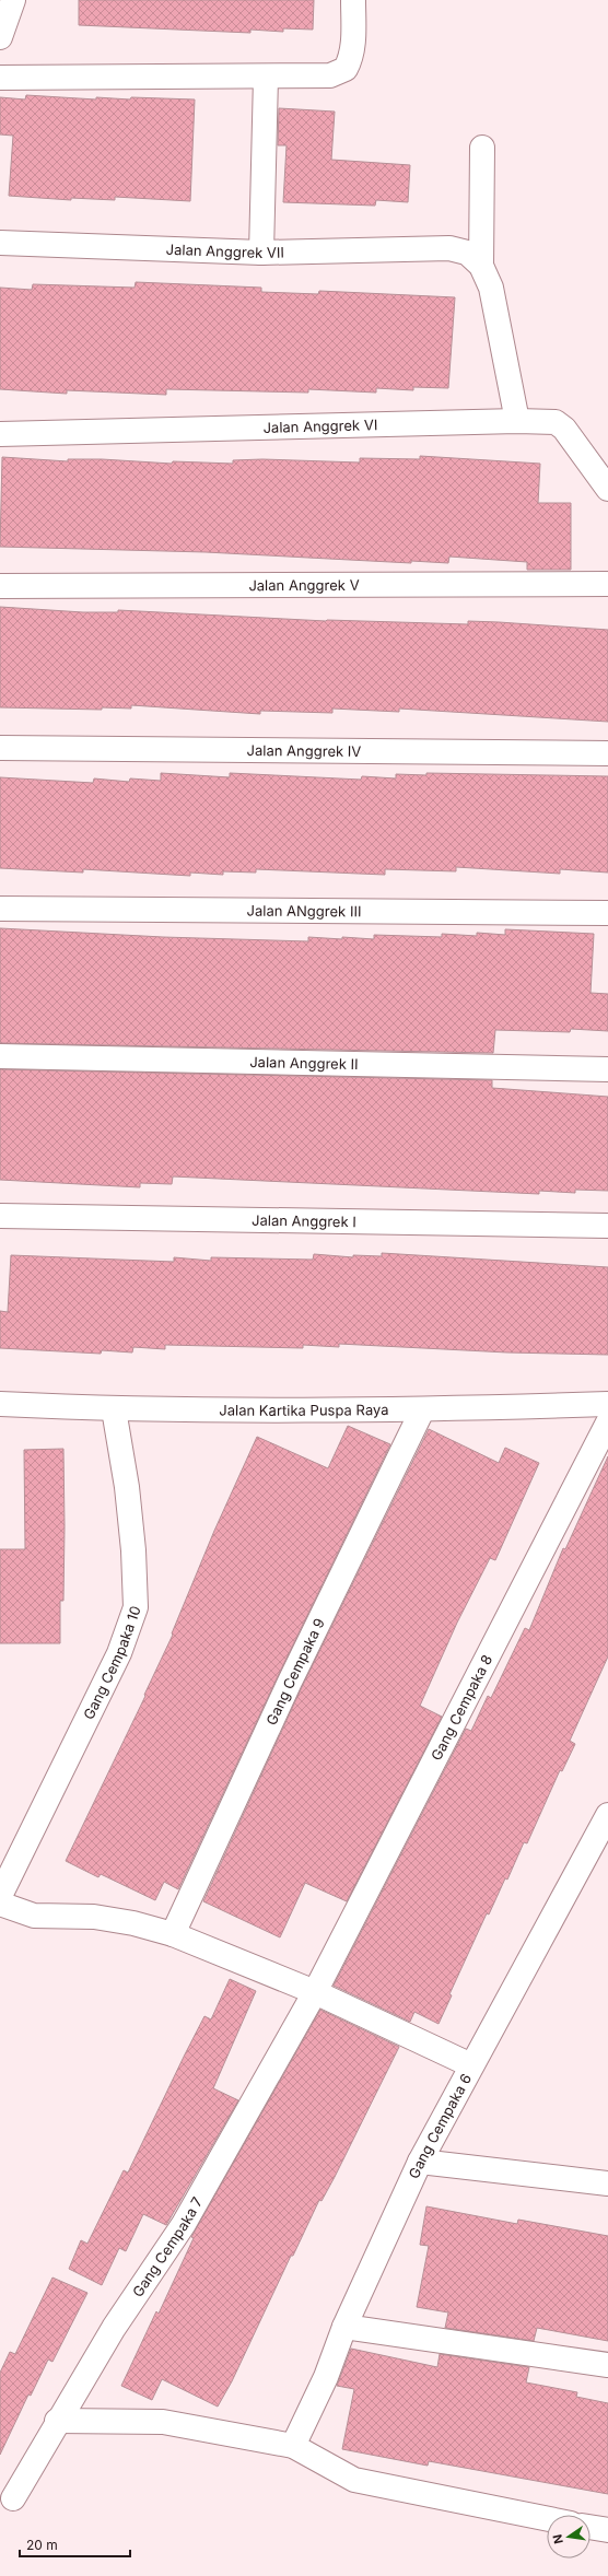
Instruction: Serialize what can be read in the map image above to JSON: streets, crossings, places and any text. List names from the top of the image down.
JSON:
{
  "streets": {
    "street": [
      "Jalan Anggrek VII",
      "Jalan Anggrek VI",
      "Jalan Anggrek V",
      "Jalan Anggrek IV",
      "Jalan ANggrek III",
      "Jalan Anggrek II",
      "Jalan Anggrek I",
      "Jalan Kartika Puspa Raya",
      "Gang Cempaka 10",
      "Gang Cempaka 9",
      "Gang Cempaka 8",
      "Gang Cempaka 6",
      "Gang Cempaka 7"
    ]
  },
  "crossings": [
    ["Jalan Kartika Puspa Raya", "Gang Cempaka 10"],
    ["Jalan Kartika Puspa Raya", "Gang Cempaka 9"],
    ["Gang Cempaka 8", "Gang Cempaka 7"]
  ],
  "scale_bar": "20 m",
  "north": "left"
}
